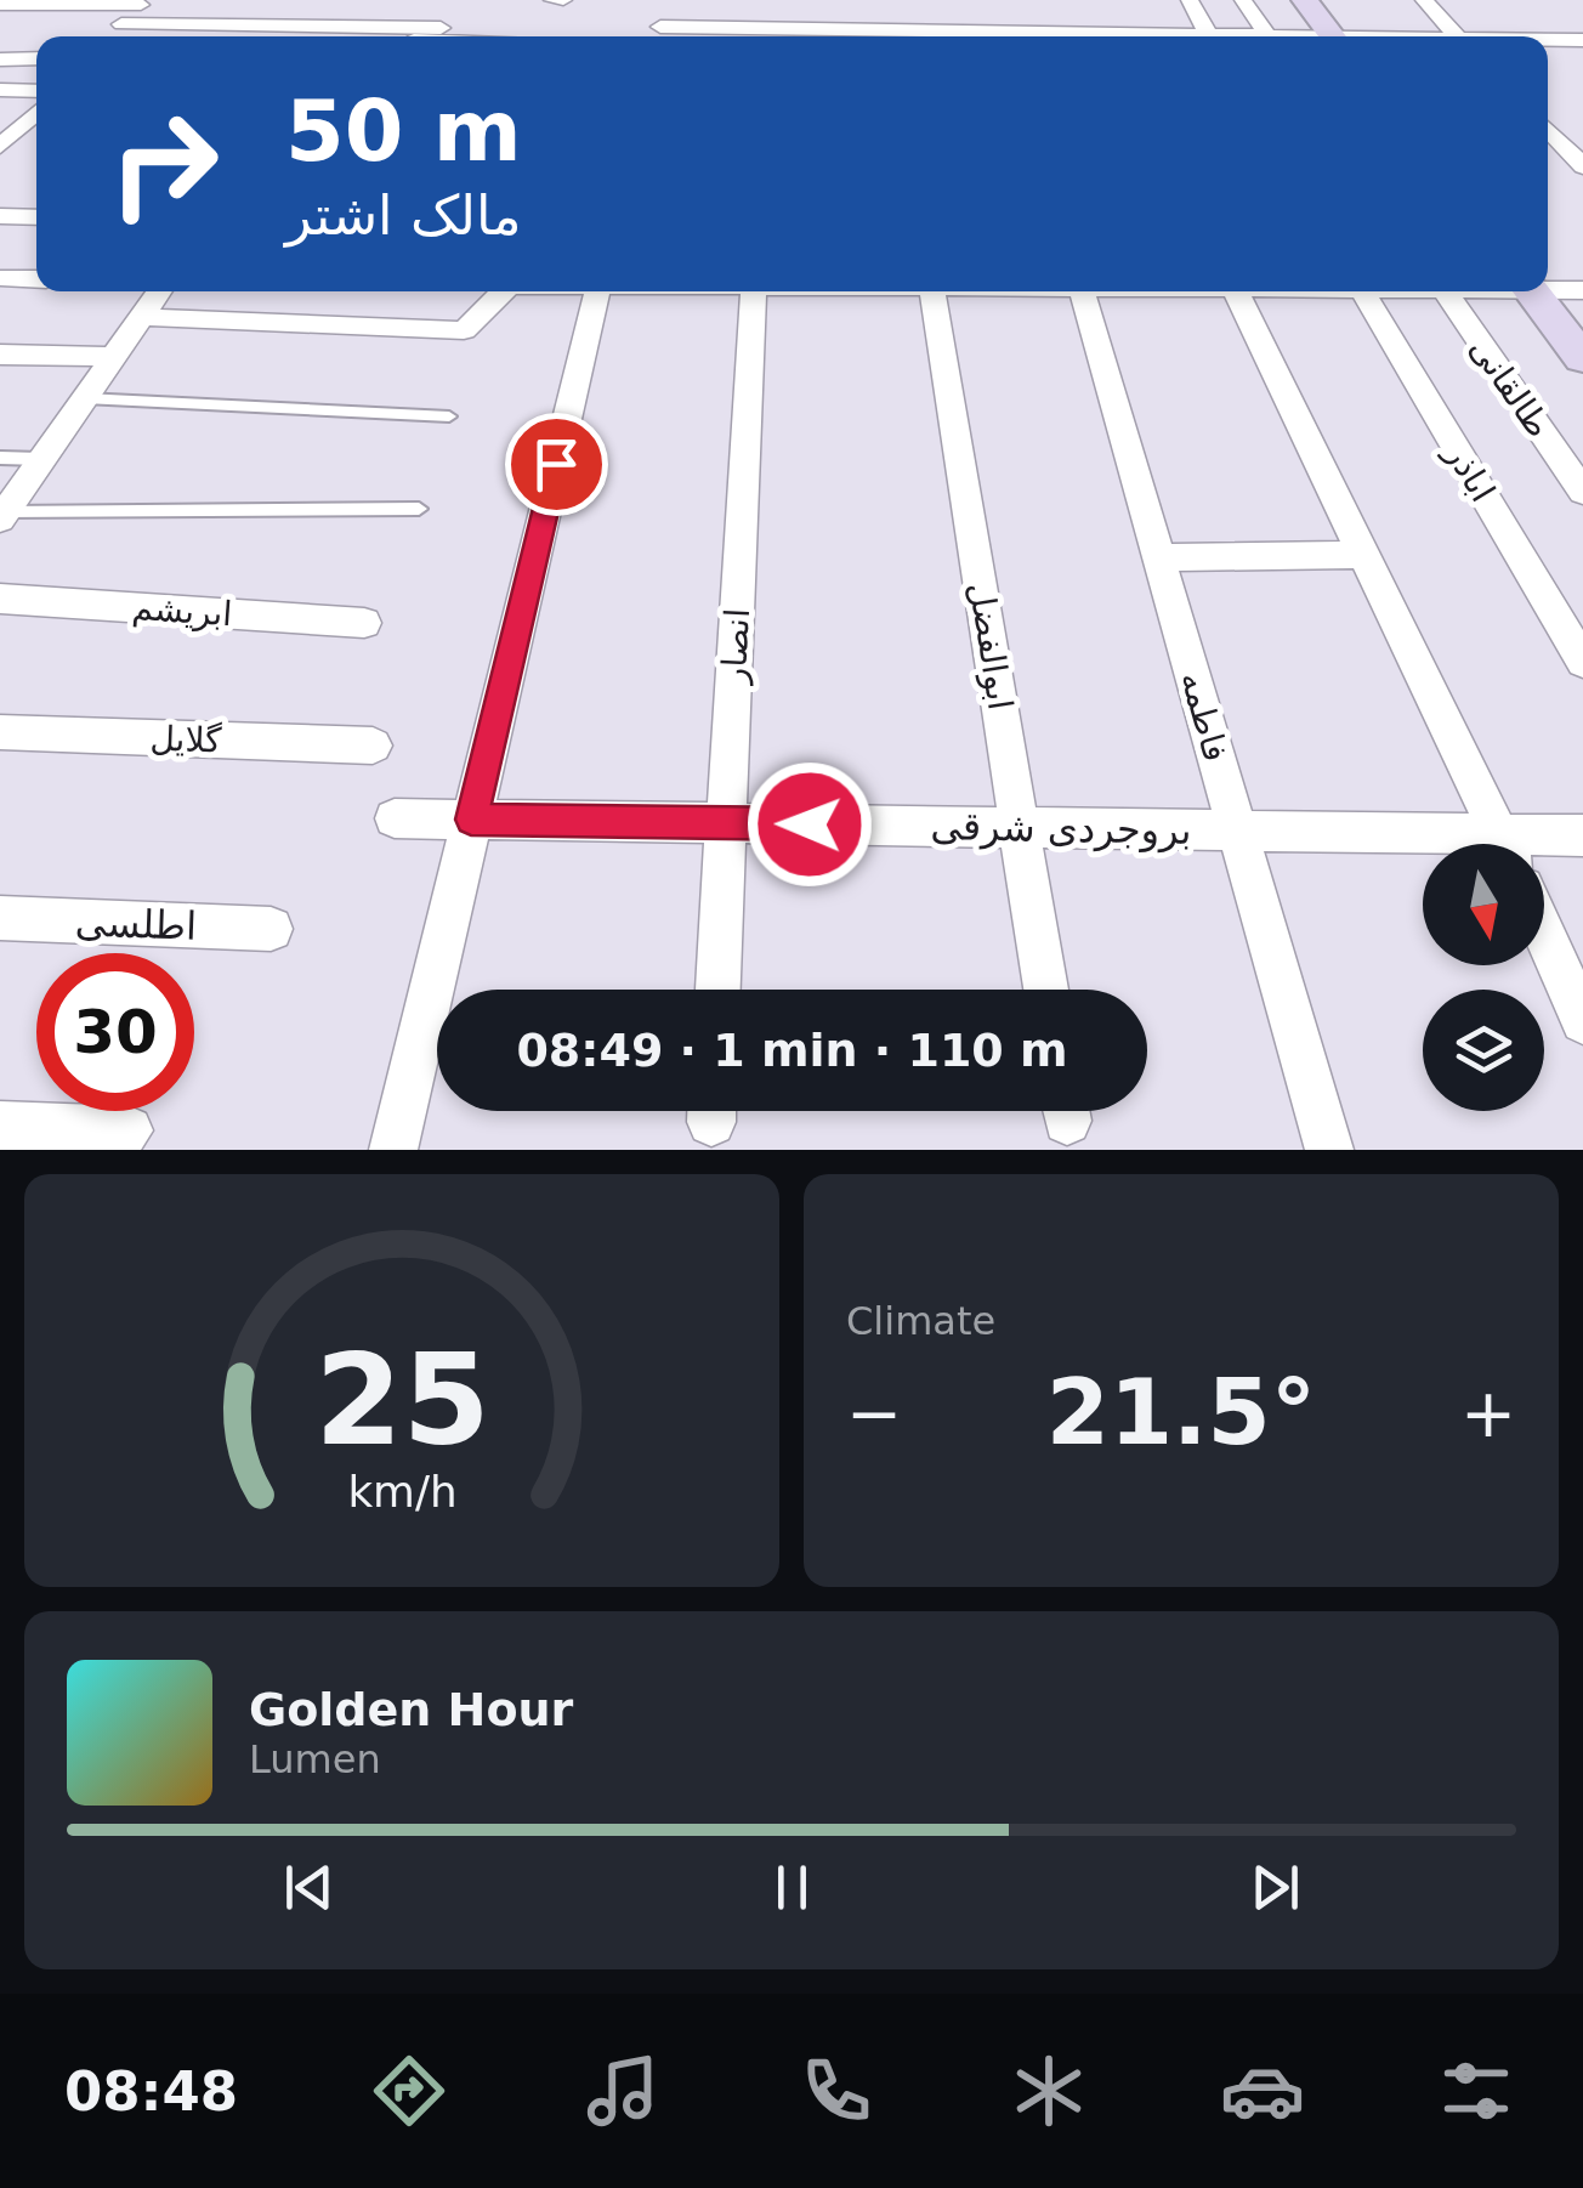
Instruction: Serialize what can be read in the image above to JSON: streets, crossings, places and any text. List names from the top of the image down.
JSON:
{
  "streets": {
    "street": [
      "طالقانی",
      "اباذر",
      "ابریشم",
      "انصار",
      "ابوالفضل",
      "فاطمه",
      "گلایل",
      "بروجردی شرقی",
      "اطلسی"
    ]
  },
  "crossings": [
    ["انصار", "بروجردی شرقی"],
    ["ابوالفضل", "بروجردی شرقی"],
    ["فاطمه", "بروجردی شرقی"]
  ],
  "north": "bottom",
  "page": {
    "turn": ["50 m", "مالک اشتر"],
    "limit": "30",
    "trip": "08:49 · 1 min · 110 m",
    "tile": "Climate",
    "heat": ["−", "21.5°", "+"],
    "song": ["Golden Hour", "Lumen"],
    "tabs": "08:48",
    "gauge": ["25", "km/h"]
  }
}
